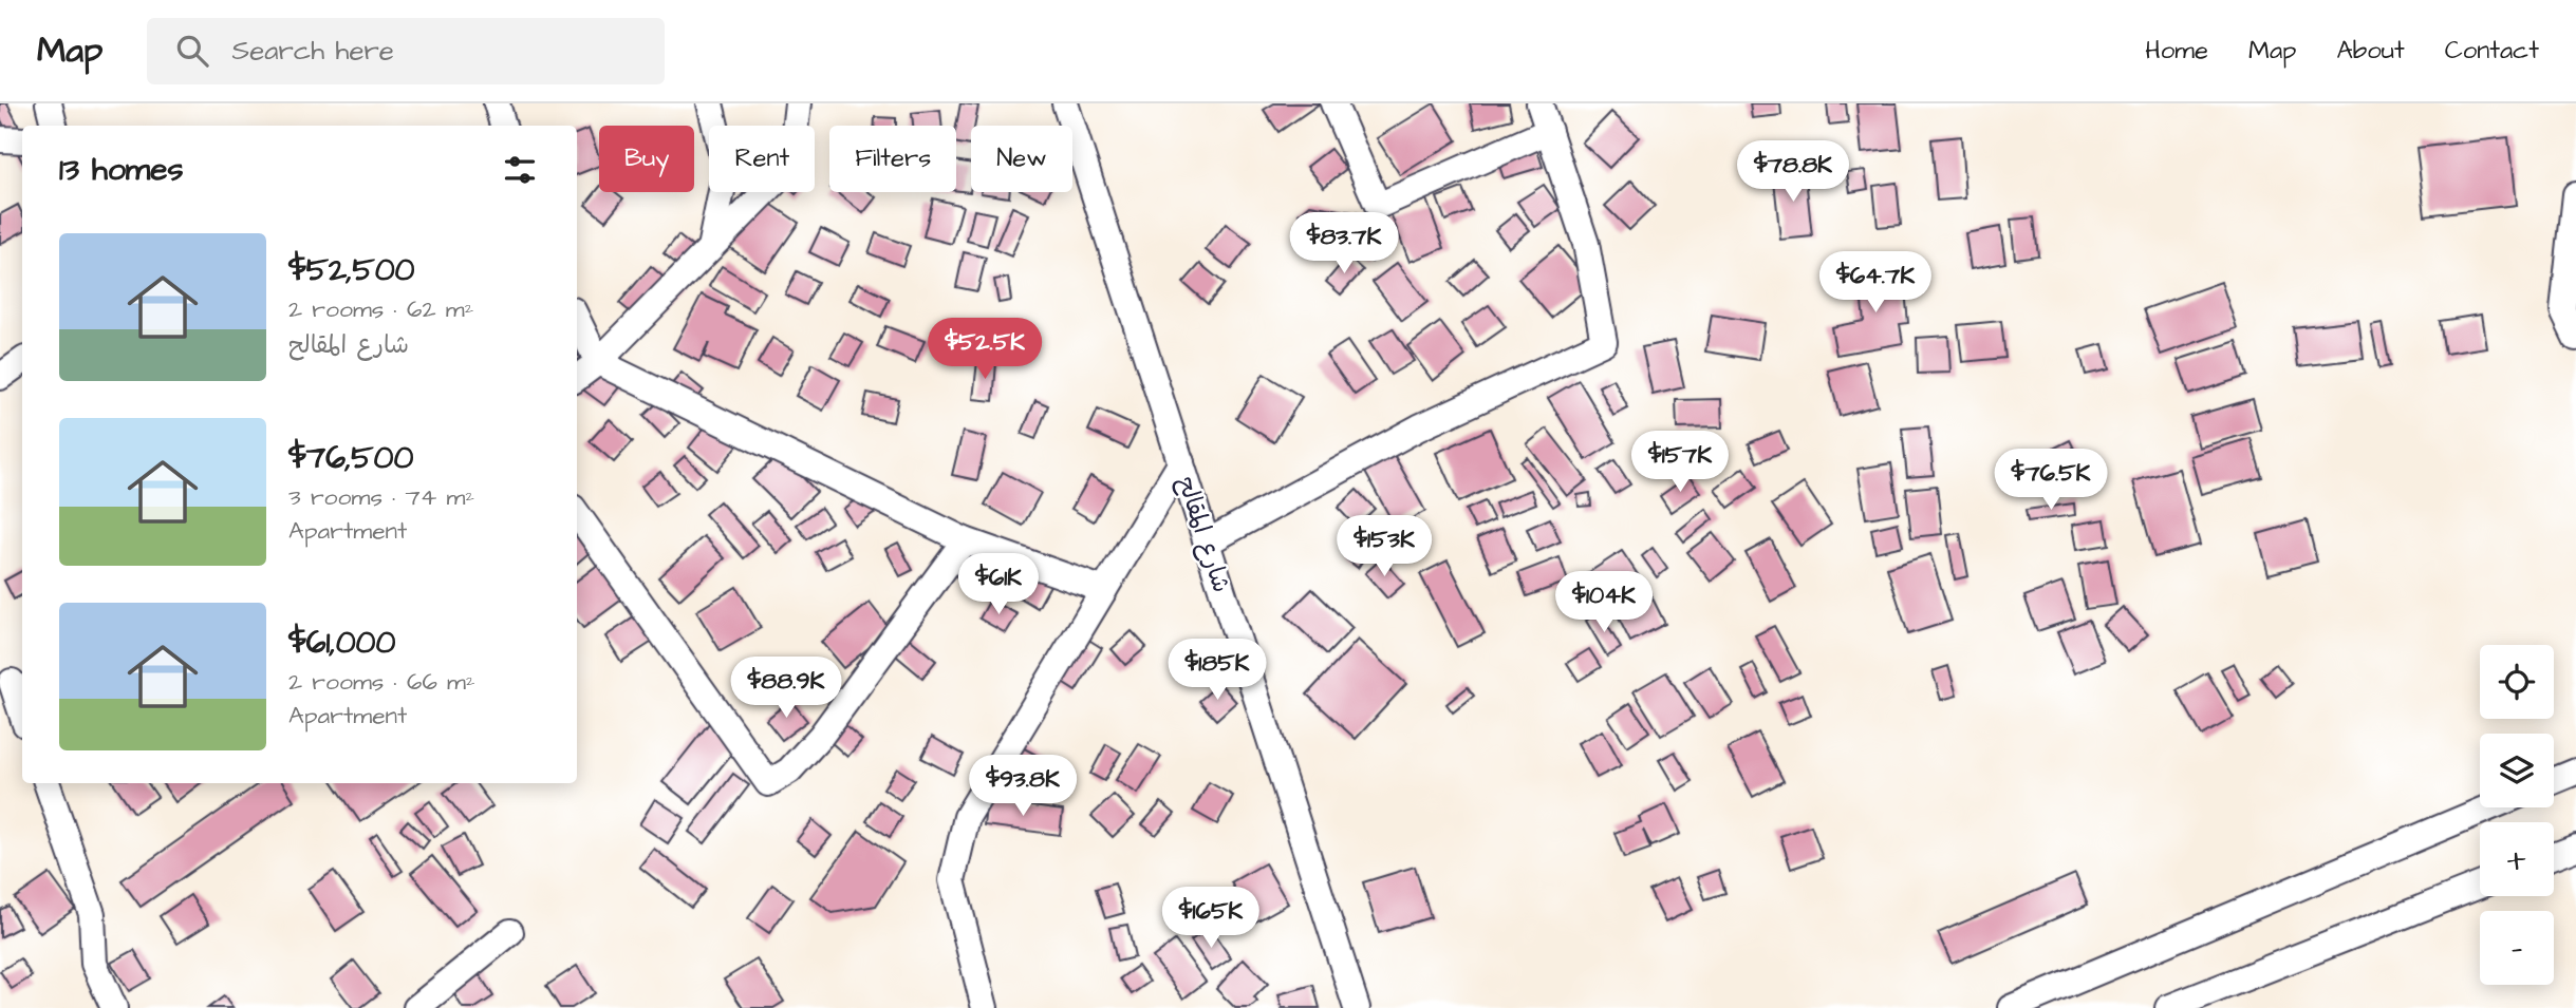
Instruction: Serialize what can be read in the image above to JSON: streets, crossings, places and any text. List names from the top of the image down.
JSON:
{
  "streets": {
    "street": ["شارع المقالح"]
  },
  "page": {
    "header": "Map",
    "search": "Search here",
    "nav": [
      "Home",
      "Map",
      "About",
      "Contact"
    ],
    "chip": [
      "Buy",
      "Rent",
      "Filters",
      "New"
    ],
    "heading": "13 homes",
    "price": [
      "$78.8K",
      "$83.7K",
      "$64.7K",
      "$52.5K",
      "$157K",
      "$76.5K",
      "$153K",
      "$61K",
      "$104K",
      "$185K",
      "$88.9K",
      "$93.8K",
      "$165K"
    ],
    "list": [
      {
        "name": "$52,500",
        "note": "2 rooms · 62 m² · شارع المقالح"
      },
      {
        "name": "$76,500",
        "note": "3 rooms · 74 m² · Apartment"
      },
      {
        "name": "$61,000",
        "note": "2 rooms · 66 m² · Apartment"
      }
    ],
    "map_buttons": ["+", "−"]
  }
}
